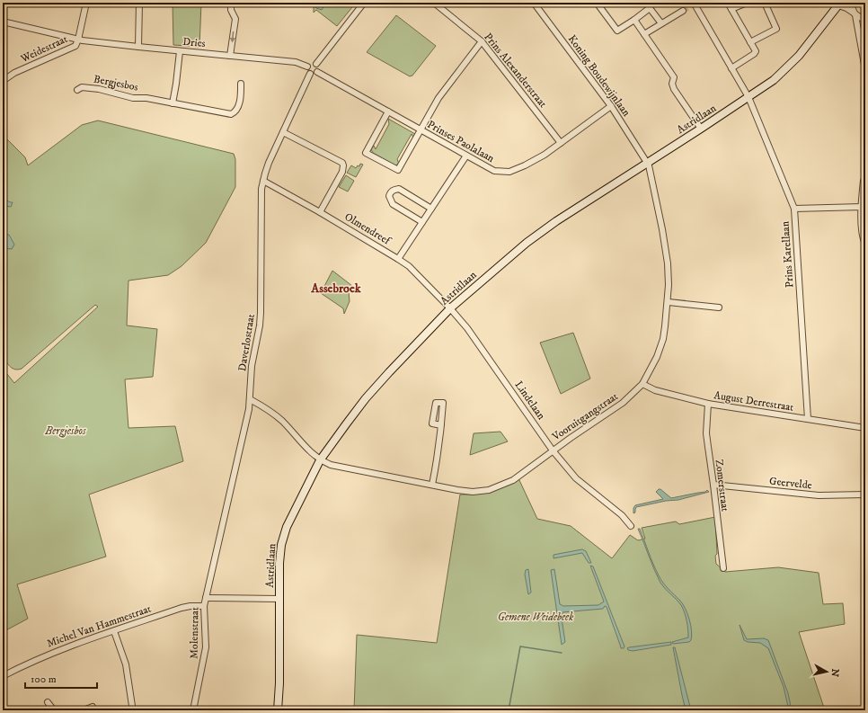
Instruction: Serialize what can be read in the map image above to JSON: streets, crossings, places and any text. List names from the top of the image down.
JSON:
{
  "streets": {
    "main road": ["Astridlaan"],
    "street": [
      "Dries",
      "Weidestraat",
      "Prins Alexanderstraat",
      "Koning Boudewijnlaan",
      "Bergjesbos",
      "Prinses Paolalaan",
      "Olmendreef",
      "Prins Karellaan",
      "Daverlostraat",
      "Lindelaan",
      "August Derrestraat",
      "Vooruitgangstraat",
      "Geervelde",
      "Zomerstraat",
      "Michel Van Hammestraat",
      "Molenstraat"
    ]
  },
  "crossings": [
    ["Dries", "Weidestraat"],
    ["Dries", "Prinses Paolalaan"],
    ["Dries", "Daverlostraat"],
    ["Prins Alexanderstraat", "Prinses Paolalaan"],
    ["Koning Boudewijnlaan", "Astridlaan"],
    ["Koning Boudewijnlaan", "Prinses Paolalaan"],
    ["Koning Boudewijnlaan", "Vooruitgangstraat"],
    ["Astridlaan", "Olmendreef"],
    ["Astridlaan", "Prins Karellaan"],
    ["Astridlaan", "Lindelaan"],
    ["Astridlaan", "Vooruitgangstraat"],
    ["Prinses Paolalaan", "Daverlostraat"],
    ["Olmendreef", "Daverlostraat"],
    ["Olmendreef", "Lindelaan"],
    ["Prins Karellaan", "August Derrestraat"],
    ["Daverlostraat", "Molenstraat"],
    ["Lindelaan", "Vooruitgangstraat"],
    ["August Derrestraat", "Vooruitgangstraat"],
    ["August Derrestraat", "Zomerstraat"],
    ["Geervelde", "Zomerstraat"],
    ["Michel Van Hammestraat", "Molenstraat"]
  ],
  "districts": ["Assebroek"],
  "parks": ["Bergjesbos", "Gemene Weidebeek"],
  "scale_bar": "100 m",
  "north": "right"
}
